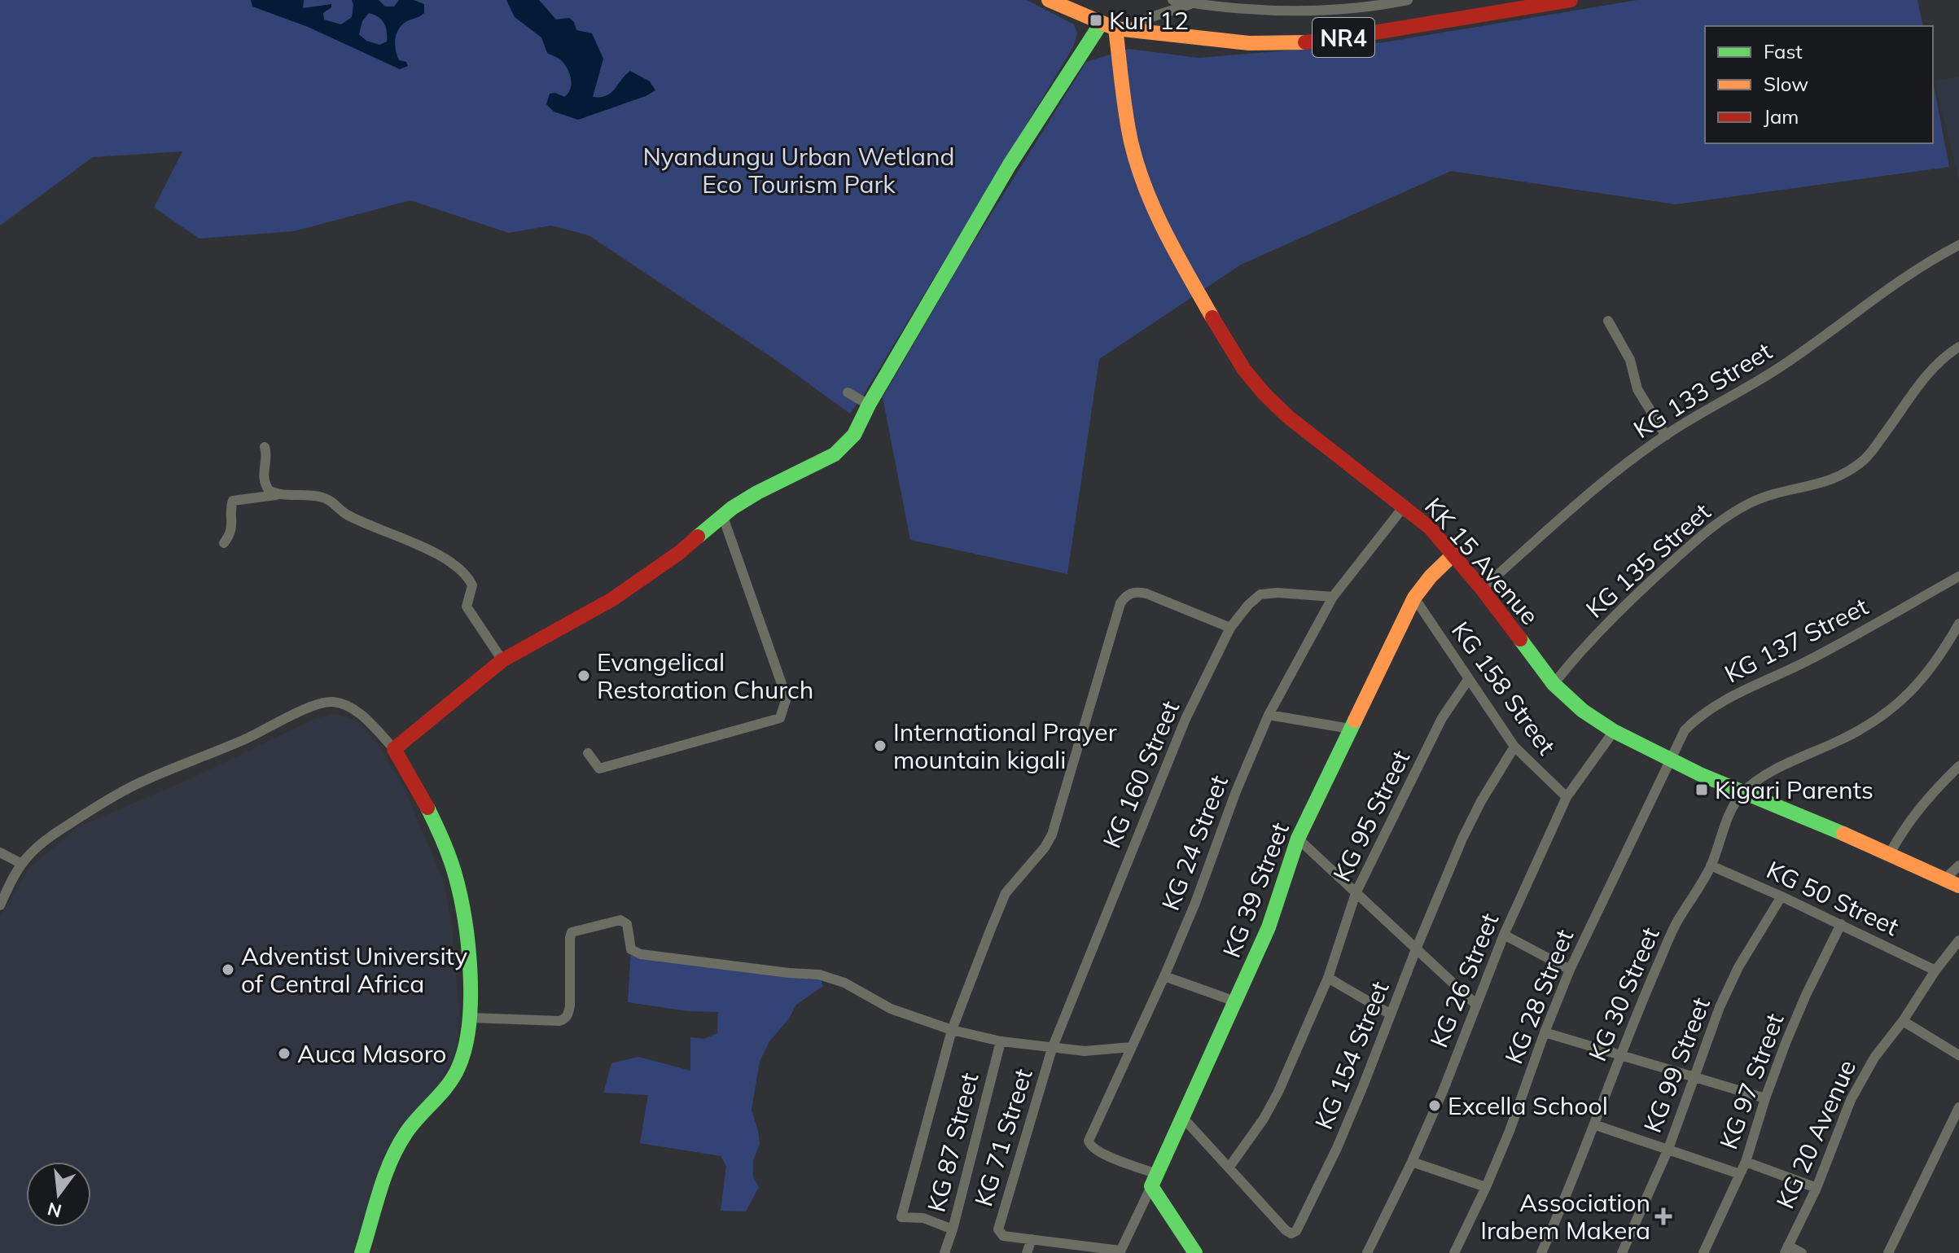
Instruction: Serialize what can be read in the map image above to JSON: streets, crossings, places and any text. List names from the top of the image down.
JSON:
{
  "streets": {
    "main road": ["NR4", "KK 15 Avenue", "KG 39 Street"],
    "street": [
      "KG 133 Street",
      "KG 135 Street",
      "KG 137 Street",
      "KG 158 Street",
      "KG 160 Street",
      "KG 95 Street",
      "KG 24 Street",
      "KG 50 Street",
      "KG 26 Street",
      "KG 30 Street",
      "KG 28 Street",
      "KG 154 Street",
      "KG 99 Street",
      "KG 97 Street",
      "KG 20 Avenue",
      "KG 71 Street",
      "KG 87 Street"
    ]
  },
  "crossings": [
    ["NR4", "KK 15 Avenue"],
    ["KG 133 Street", "KK 15 Avenue"],
    ["KG 135 Street", "KK 15 Avenue"],
    ["KK 15 Avenue", "KG 137 Street"],
    ["KK 15 Avenue", "KG 24 Street"],
    ["KK 15 Avenue", "KG 39 Street"],
    ["KK 15 Avenue", "KG 26 Street"],
    ["KK 15 Avenue", "KG 30 Street"],
    ["KK 15 Avenue", "KG 28 Street"],
    ["KG 137 Street", "KG 28 Street"],
    ["KG 158 Street", "KG 95 Street"],
    ["KG 158 Street", "KG 39 Street"],
    ["KG 158 Street", "KG 26 Street"],
    ["KG 158 Street", "KG 154 Street"],
    ["KG 160 Street", "KG 24 Street"],
    ["KG 160 Street", "KG 71 Street"],
    ["KG 95 Street", "KG 154 Street"],
    ["KG 24 Street", "KG 39 Street"],
    ["KG 39 Street", "KG 154 Street"],
    ["KG 39 Street", "KG 71 Street"],
    ["KG 50 Street", "KG 30 Street"],
    ["KG 50 Street", "KG 99 Street"],
    ["KG 50 Street", "KG 97 Street"],
    ["KG 50 Street", "KG 20 Avenue"]
  ],
  "parks": ["Nyandungu Urban Wetland Eco Tourism Park"],
  "places": {
    "transit": ["Kuri 12", "Kigari Parents"],
    "other": [
      "Evangelical Restoration Church",
      "International Prayer mountain kigali",
      "Adventist University of Central Africa",
      "Auca Masoro",
      "Excella School"
    ],
    "health": ["Association Irabem Makera"]
  },
  "legend": ["Fast", "Slow", "Jam"],
  "north": "bottom"
}
